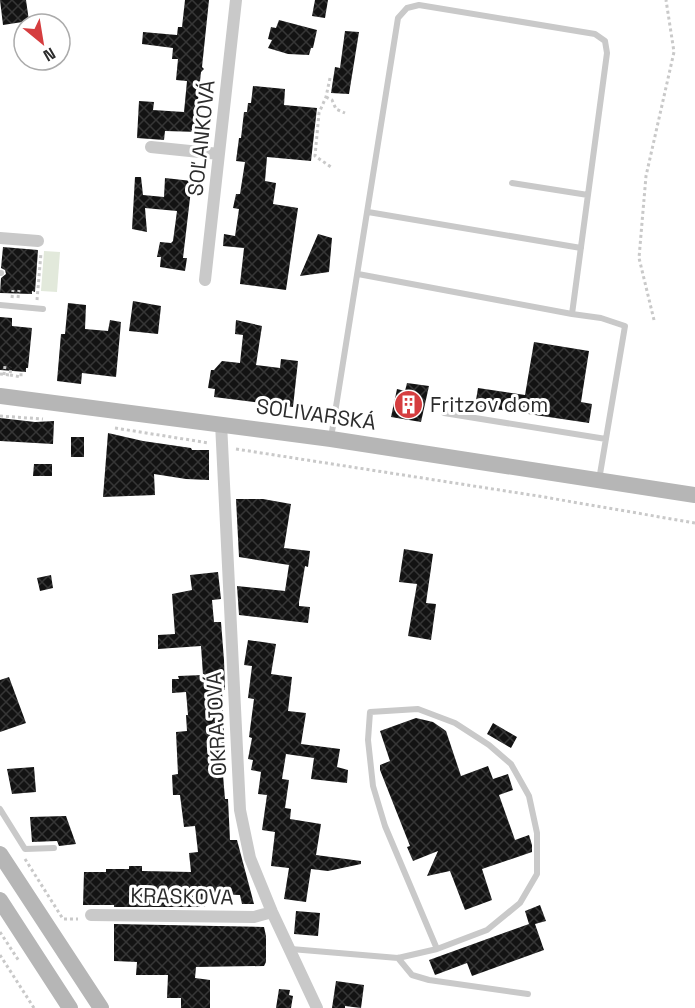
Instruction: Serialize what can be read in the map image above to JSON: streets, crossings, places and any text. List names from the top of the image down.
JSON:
{
  "streets": {
    "street": [
      "SOĽANKOVÁ",
      "SOLIVARSKÁ",
      "OKRAJOVÁ",
      "KRASKOVA"
    ]
  },
  "crossings": [
    ["SOLIVARSKÁ", "OKRAJOVÁ"],
    ["OKRAJOVÁ", "KRASKOVA"]
  ],
  "places": {
    "building": ["Fritzov dom"]
  },
  "north": "bottom right"
}
